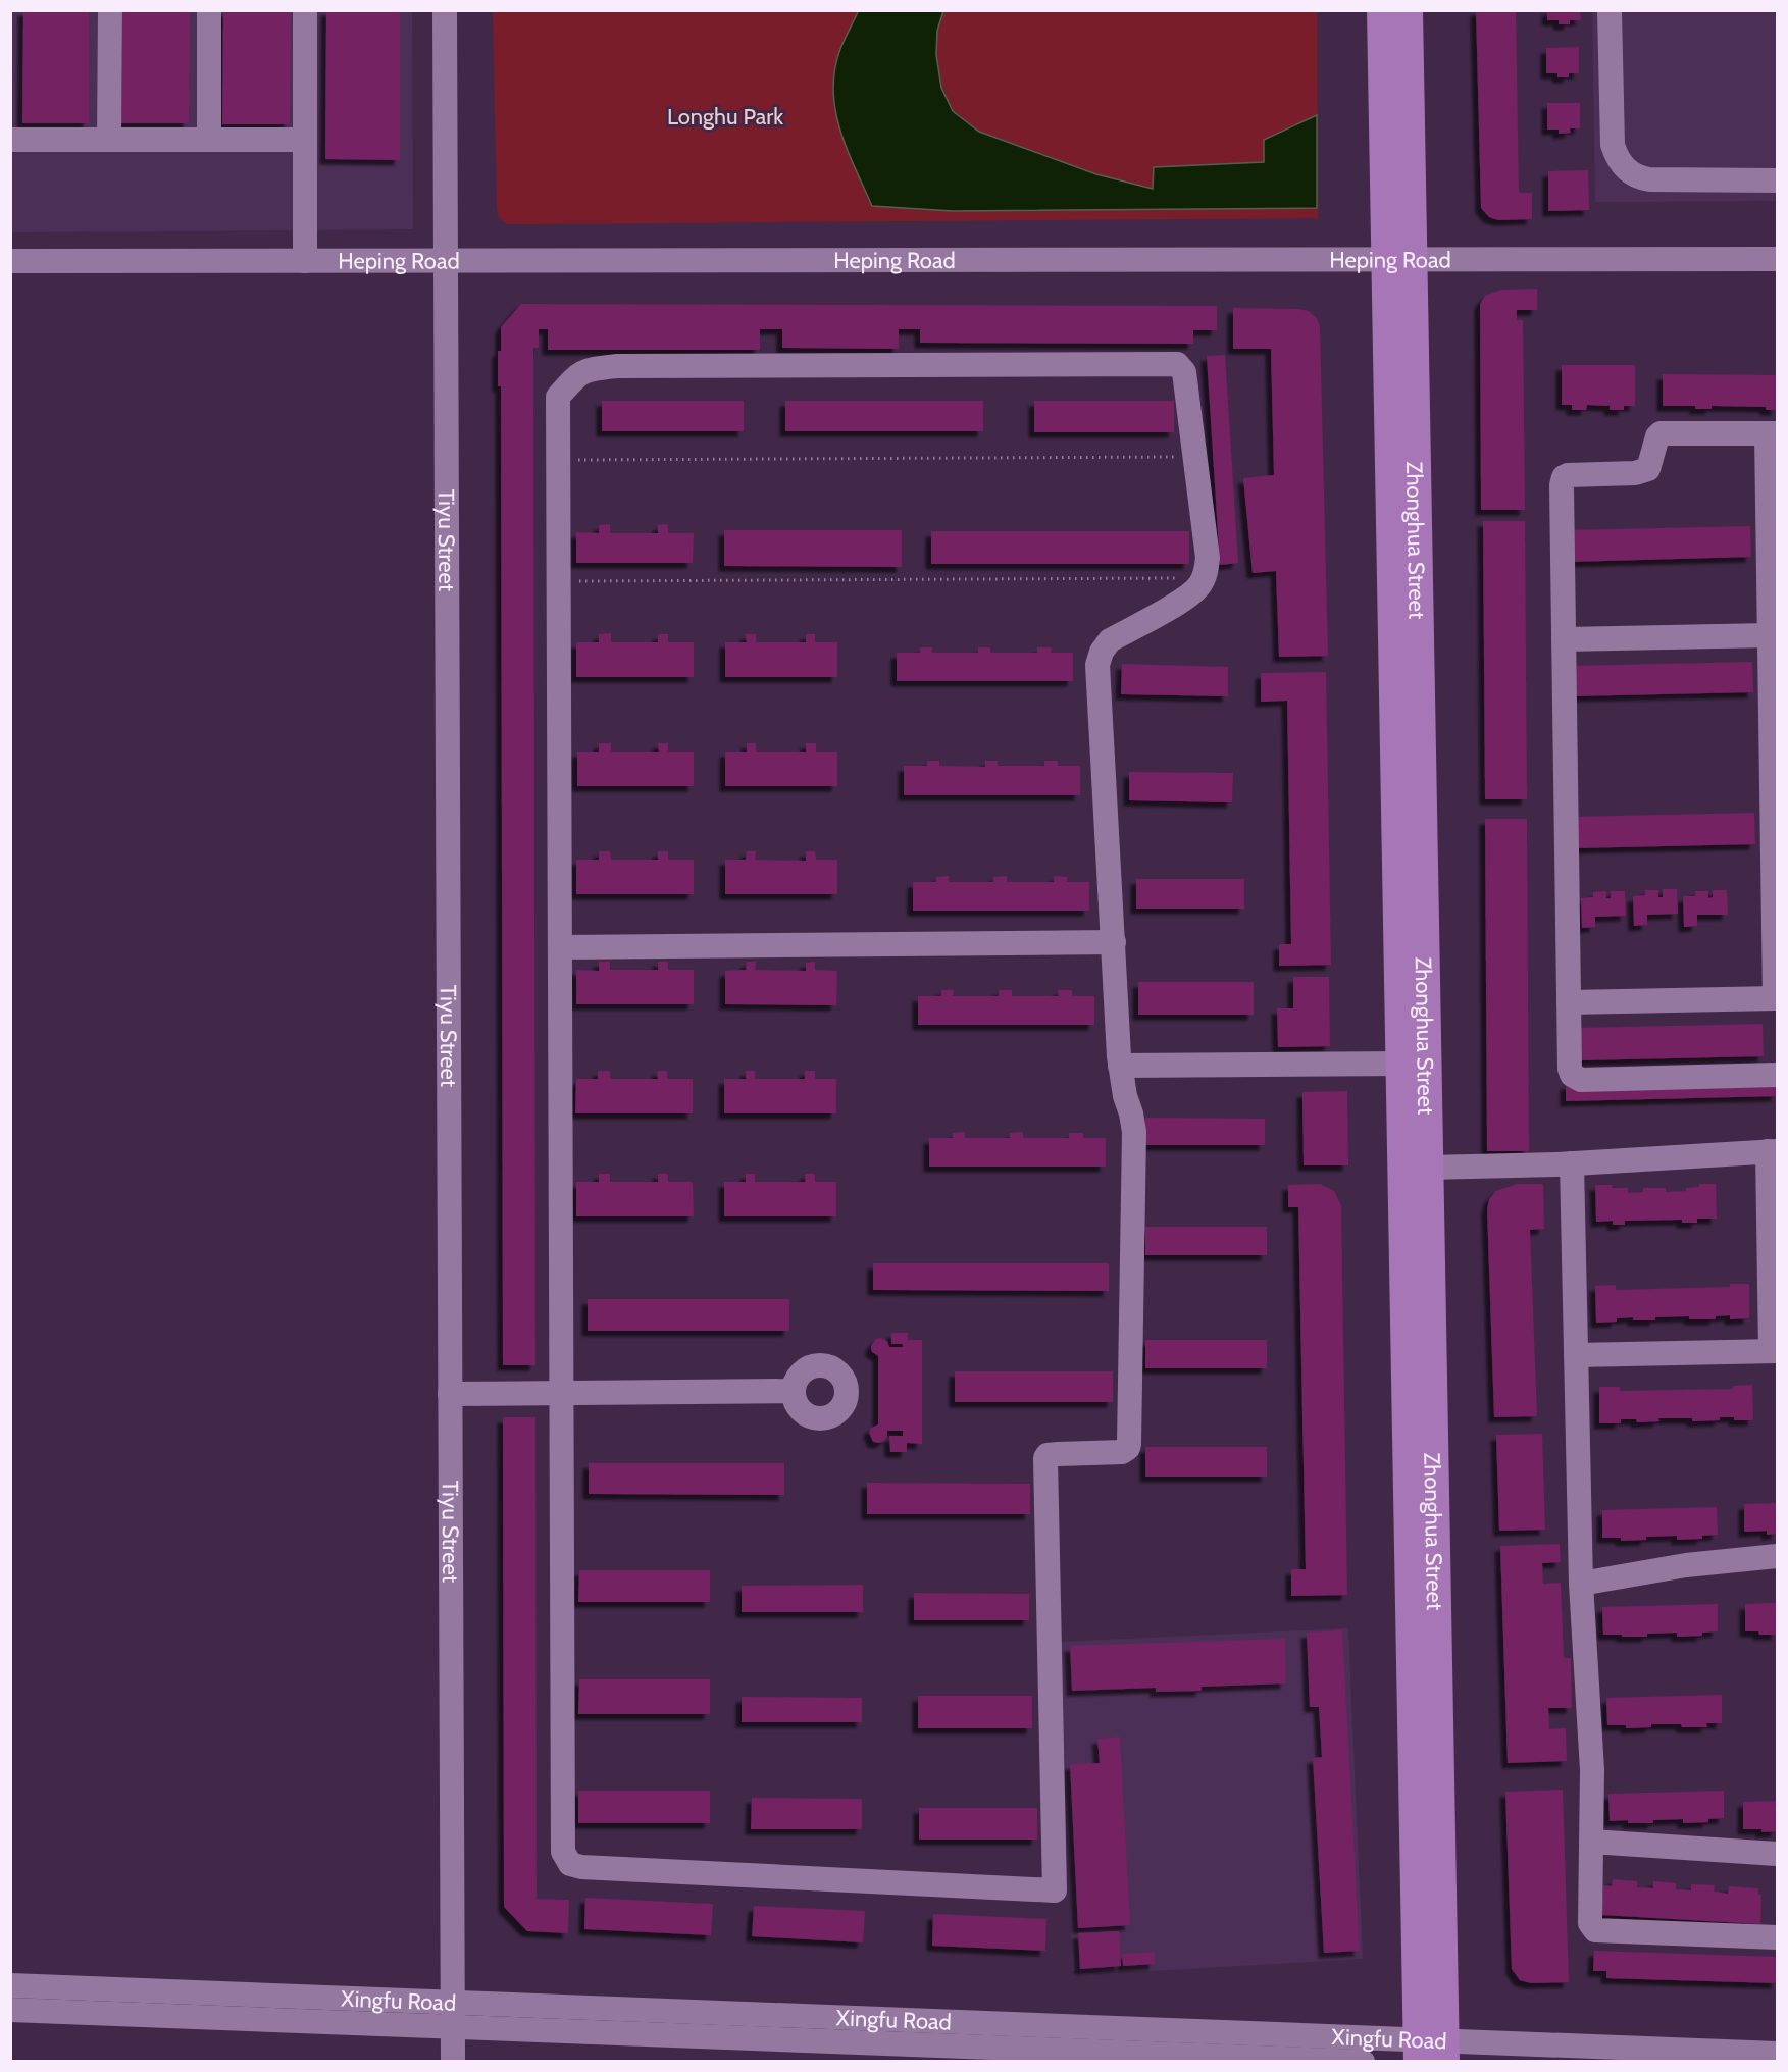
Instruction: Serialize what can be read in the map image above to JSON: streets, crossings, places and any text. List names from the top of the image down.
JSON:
{
  "streets": {
    "main road": ["Zhonghua Street"],
    "street": ["Heping Road", "Tiyu Street", "Xingfu Road"]
  },
  "crossings": [
    ["Heping Road", "Tiyu Street"],
    ["Heping Road", "Zhonghua Street"],
    ["Tiyu Street", "Xingfu Road"],
    ["Zhonghua Street", "Xingfu Road"]
  ],
  "parks": ["Longhu Park"]
}
